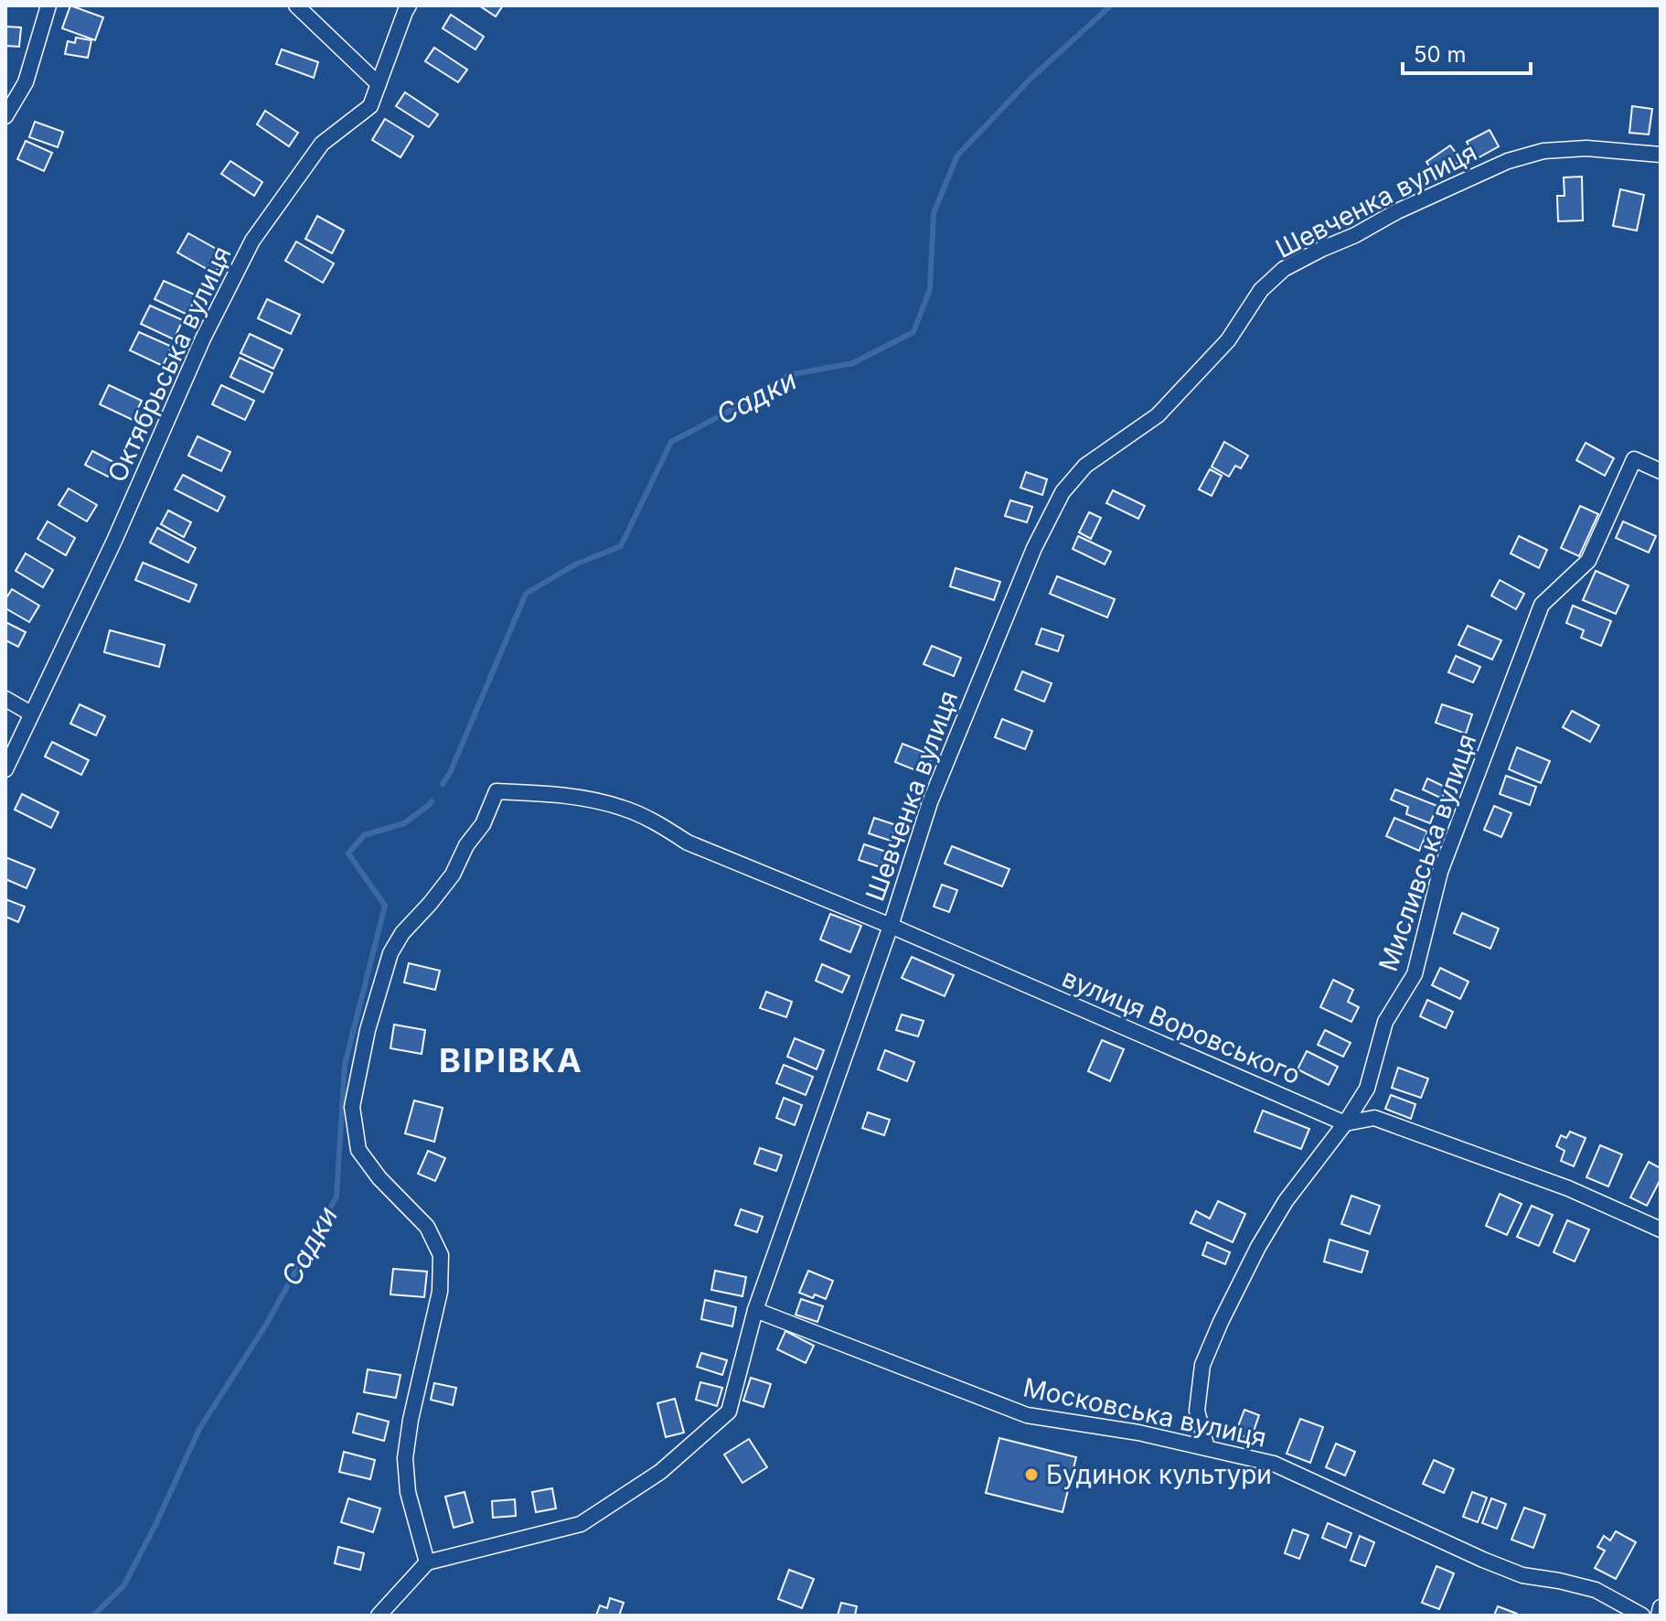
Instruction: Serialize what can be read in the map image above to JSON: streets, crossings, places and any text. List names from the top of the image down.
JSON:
{
  "streets": {
    "street": [
      "Шевченка вулиця",
      "Октябрьська вулиця",
      "Мисливська вулиця",
      "вулиця Воровського",
      "Московська вулиця"
    ]
  },
  "crossings": [
    ["Шевченка вулиця", "вулиця Воровського"],
    ["Шевченка вулиця", "Московська вулиця"],
    ["Мисливська вулиця", "вулиця Воровського"],
    ["Мисливська вулиця", "Московська вулиця"]
  ],
  "districts": ["ВІРІВКА"],
  "water": ["Садки"],
  "places": ["Будинок культури"],
  "scale_bar": "50 m"
}
